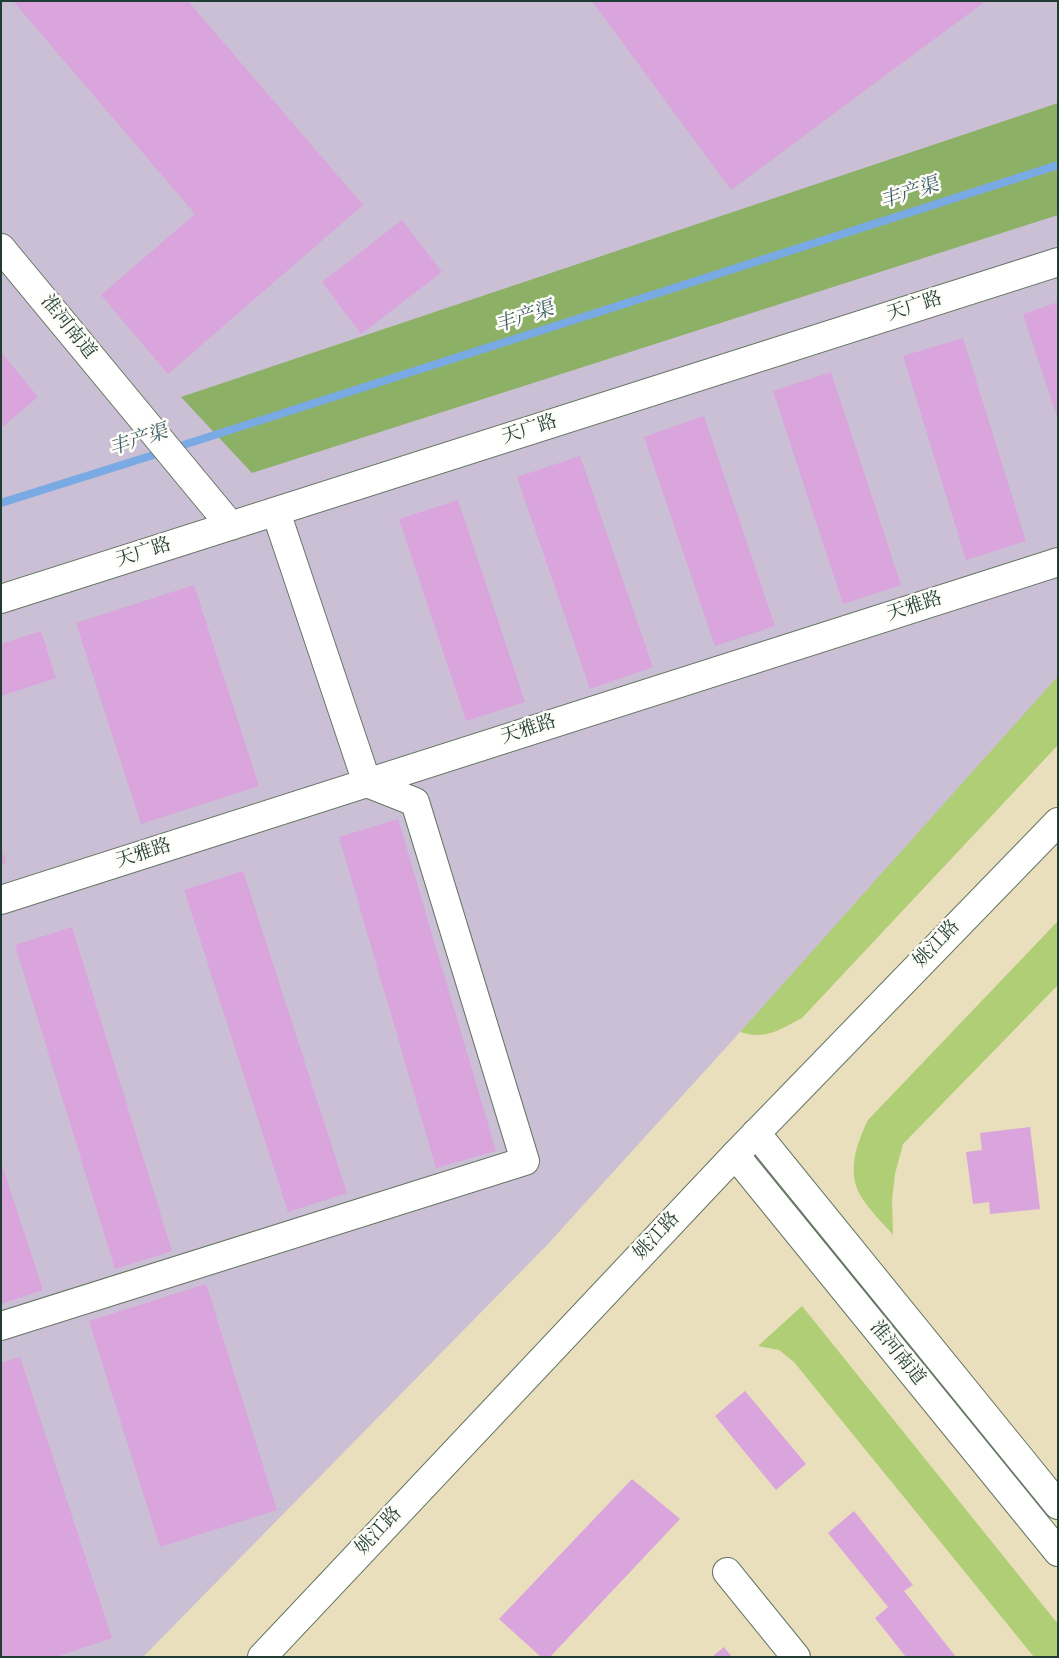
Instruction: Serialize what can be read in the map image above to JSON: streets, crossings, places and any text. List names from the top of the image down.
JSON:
{
  "streets": {
    "street": [
      "天广路",
      "淮河南道",
      "天雅路",
      "姚江路"
    ]
  },
  "crossings": [
    ["天广路", "淮河南道"],
    ["淮河南道", "姚江路"]
  ],
  "water": ["丰产渠"]
}
